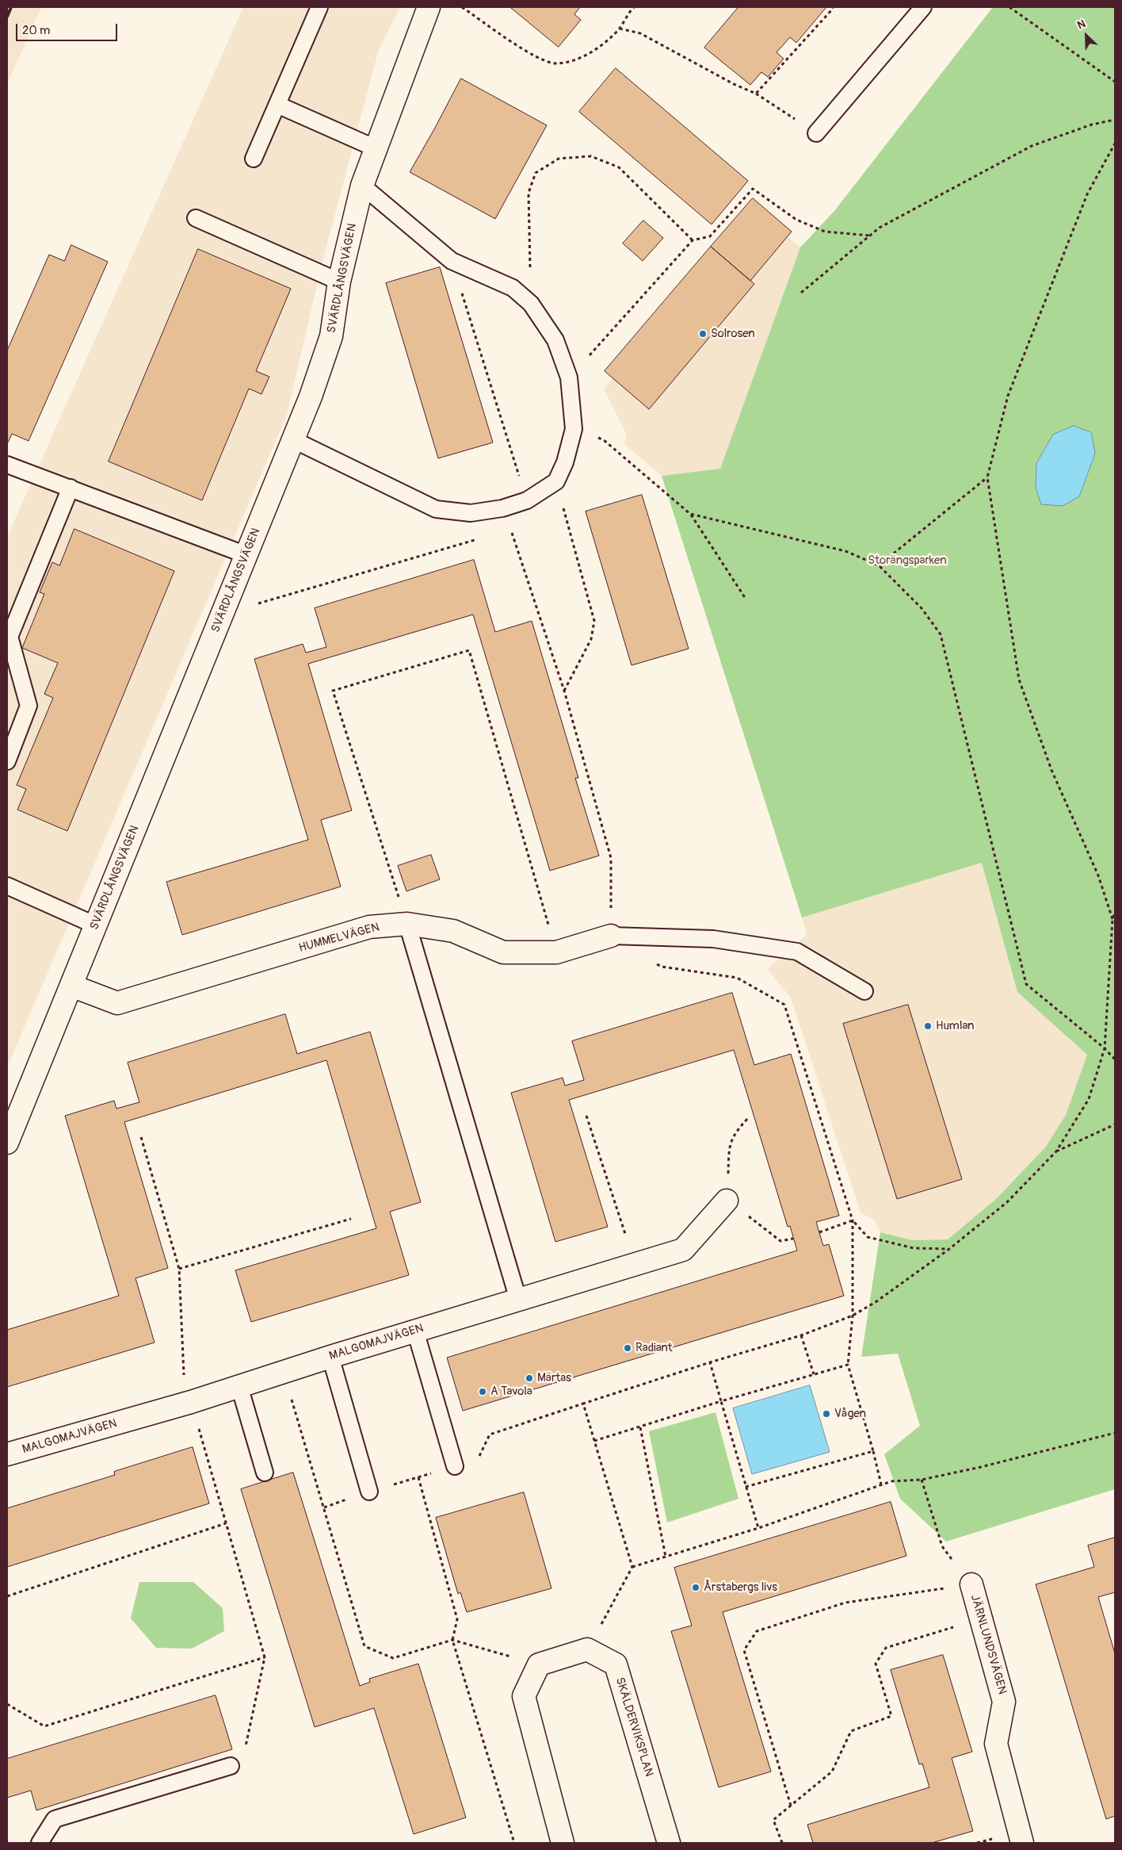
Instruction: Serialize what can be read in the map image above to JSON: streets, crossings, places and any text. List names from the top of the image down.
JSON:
{
  "streets": {
    "street": [
      "SVÄRDLÅNGSVÄGEN",
      "HUMMELVÄGEN",
      "MALGOMAJVÄGEN",
      "JÄRNLUNDSVÄGEN",
      "SKÄLDERVIKSPLAN"
    ]
  },
  "crossings": [
    ["SVÄRDLÅNGSVÄGEN", "HUMMELVÄGEN"]
  ],
  "parks": ["Storängsparken"],
  "places": [
    "Solrosen",
    "Humlan",
    "Radiant",
    "Märtas",
    "A Tavola",
    "Vågen",
    "Årstabergs livs"
  ],
  "scale_bar": "20 m",
  "north": "top left"
}
